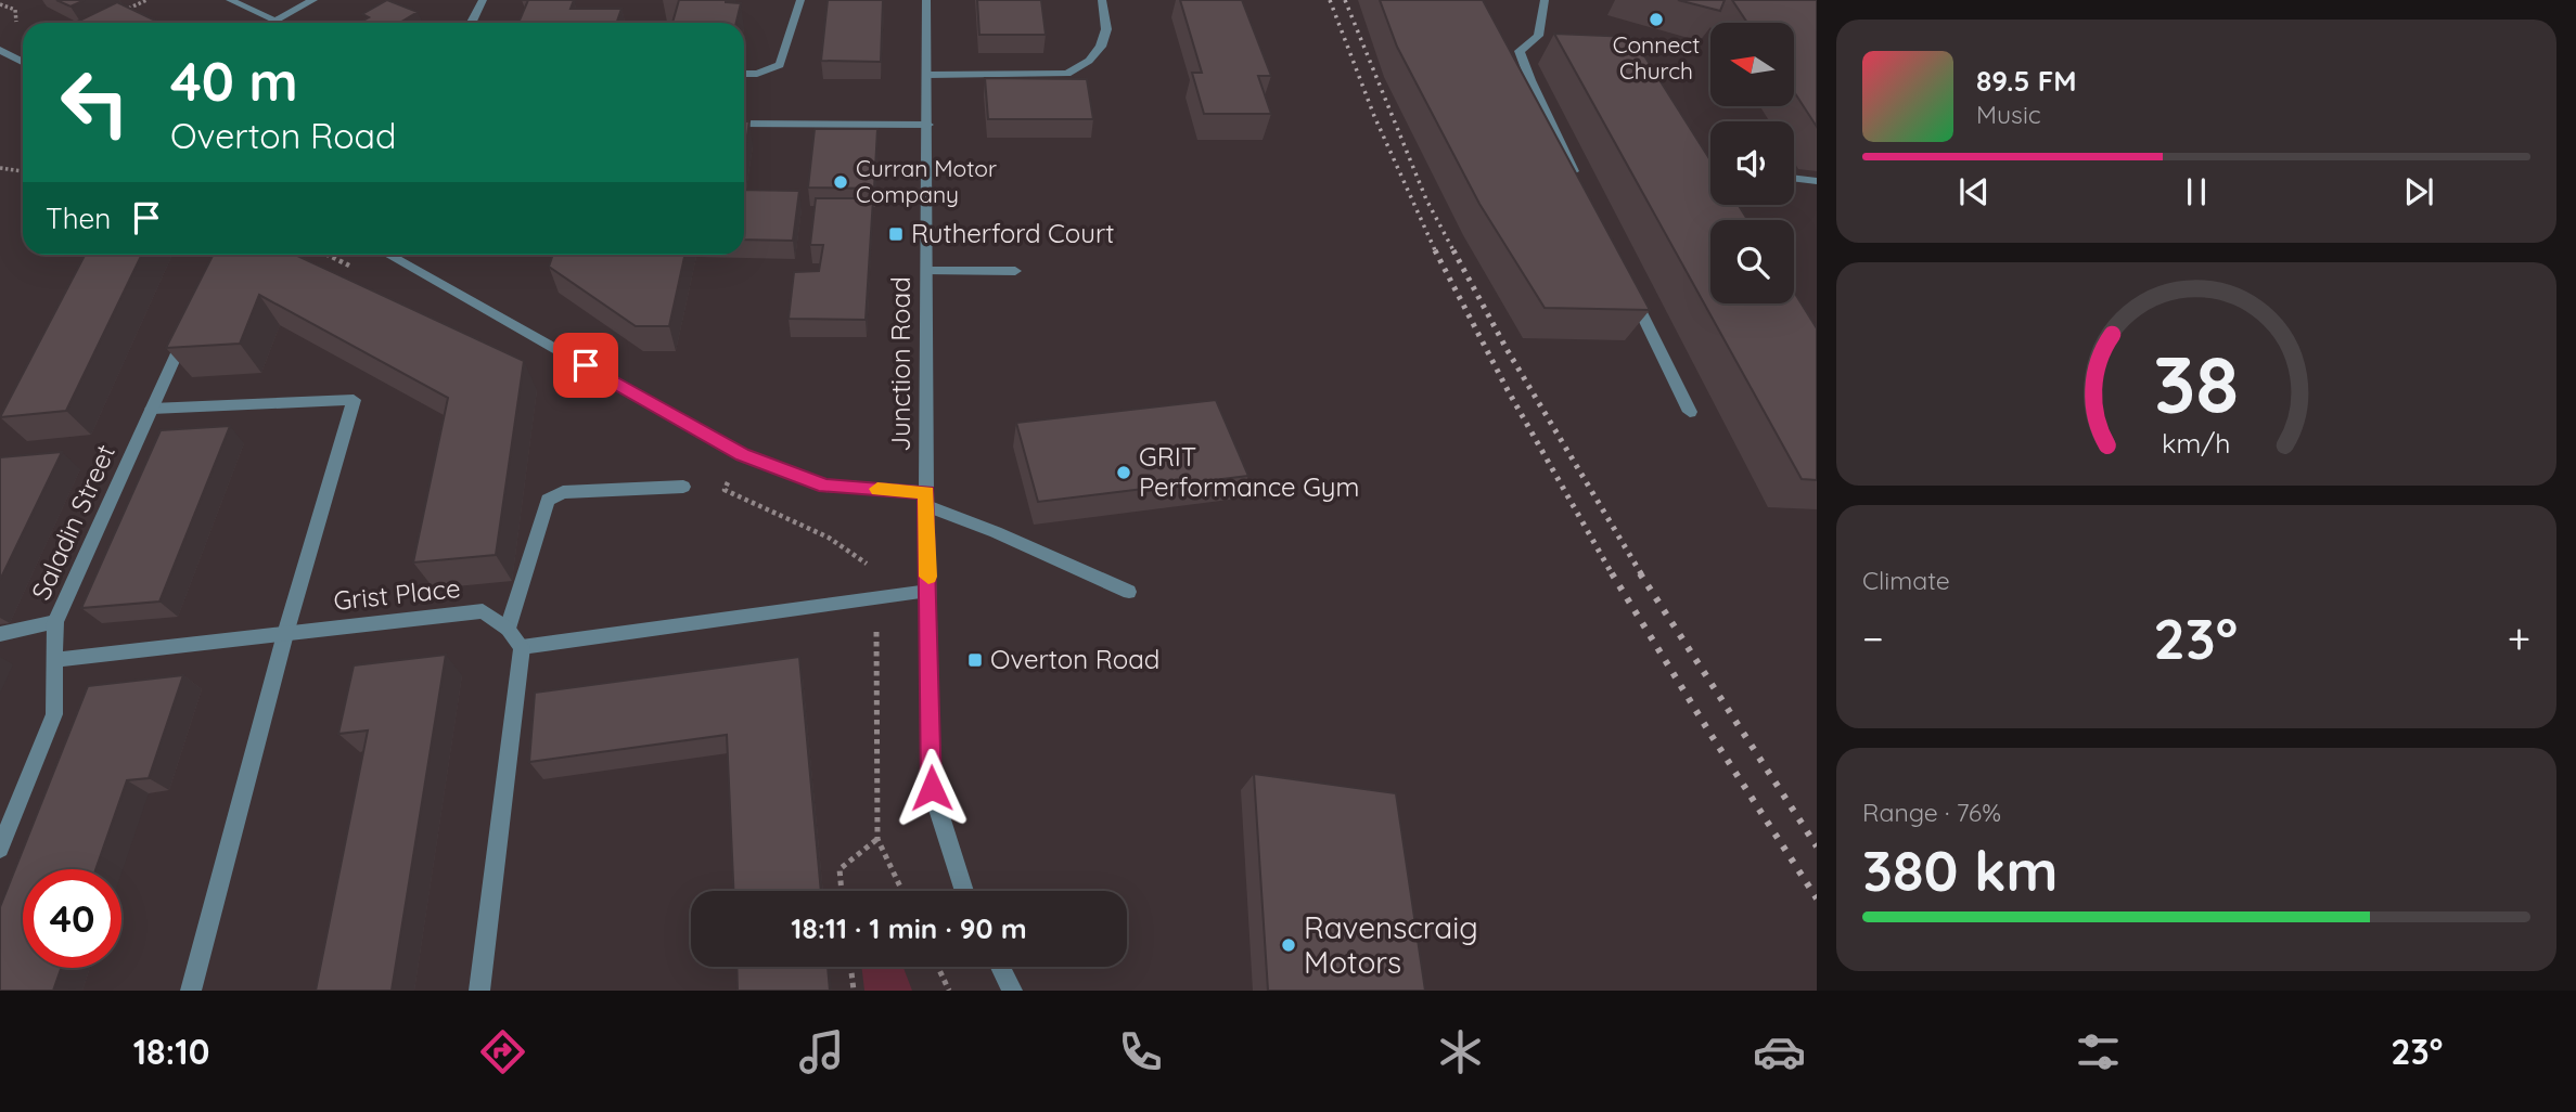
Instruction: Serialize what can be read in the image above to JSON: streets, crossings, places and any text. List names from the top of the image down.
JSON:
{
  "streets": {
    "street": ["Junction Road", "Saladin Street", "Grist Place"]
  },
  "crossings": [
    ["Saladin Street", "Grist Place"]
  ],
  "places": {
    "other": [
      "Connect Church",
      "Curran Motor Company",
      "GRIT Performance Gym",
      "Ravenscraig Motors"
    ],
    "transit": ["Rutherford Court", "Overton Road"]
  },
  "north": "left",
  "page": {
    "turn": ["40 m", "Overton Road"],
    "song": ["89.5 FM", "Music"],
    "then": "Then",
    "tile": [
      "Climate",
      ["Range · 76%", "380 km"]
    ],
    "heat": ["−", "23°", "+"],
    "limit": "40",
    "trip": "18:11 · 1 min · 90 m",
    "tabs": ["18:10", "23°"],
    "gauge": ["38", "km/h"]
  }
}
